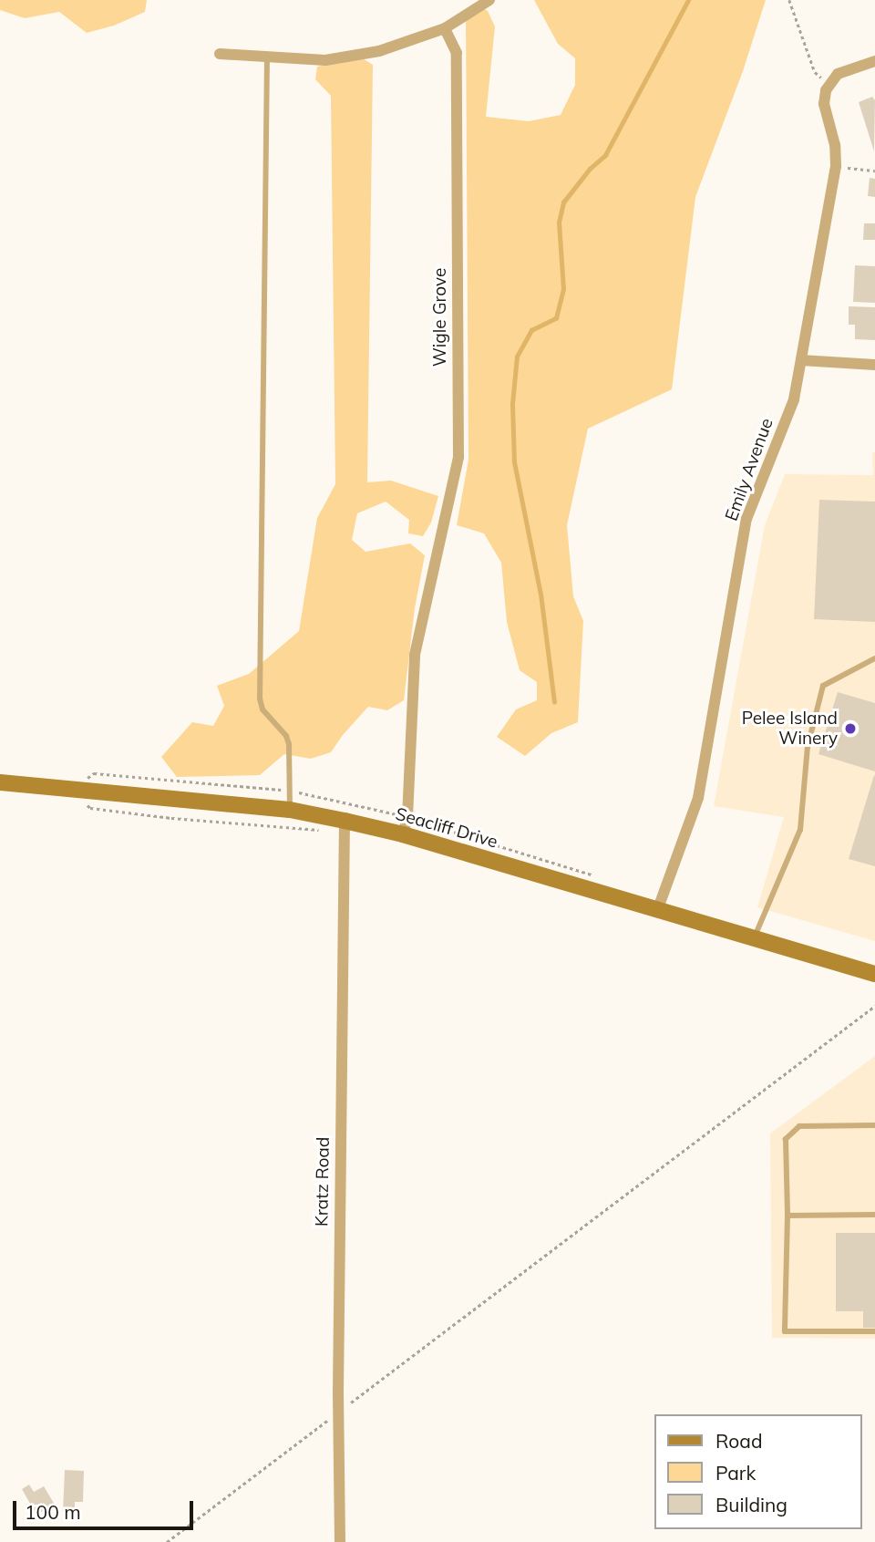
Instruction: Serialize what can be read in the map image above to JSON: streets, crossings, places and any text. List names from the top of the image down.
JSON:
{
  "streets": {
    "main road": ["Seacliff Drive"],
    "street": ["Wigle Grove", "Emily Avenue", "Kratz Road"]
  },
  "crossings": [
    ["Wigle Grove", "Seacliff Drive"],
    ["Emily Avenue", "Seacliff Drive"],
    ["Seacliff Drive", "Kratz Road"]
  ],
  "places": ["Pelee Island Winery"],
  "legend": ["Road", "Park", "Building"],
  "scale_bar": "100 m"
}
